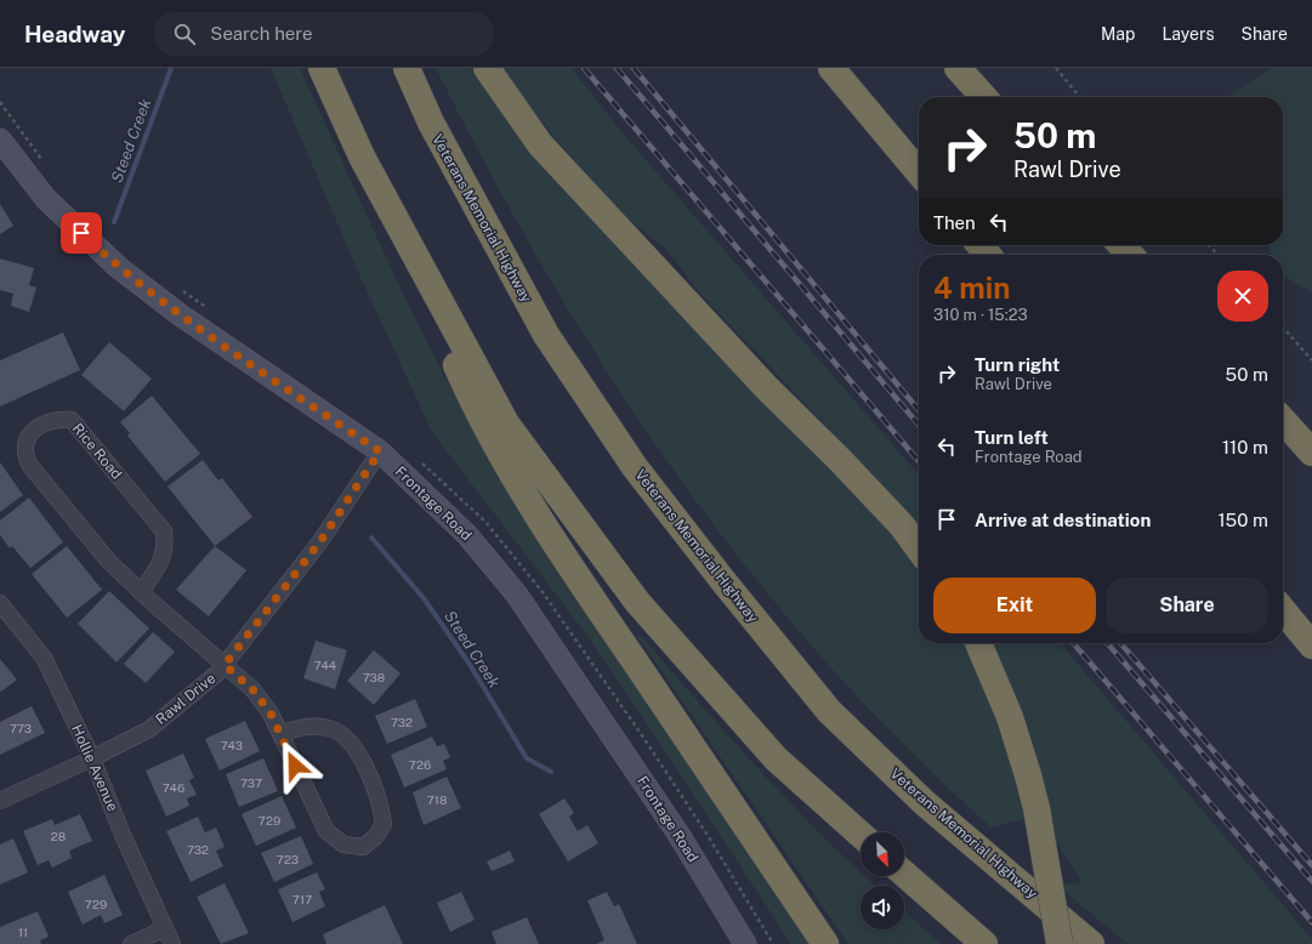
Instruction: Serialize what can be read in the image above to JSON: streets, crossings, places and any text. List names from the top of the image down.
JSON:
{
  "streets": {
    "highway": ["Veterans Memorial Highway"],
    "street": [
      "Rice Road",
      "Frontage Road",
      "Rawl Drive",
      "Hollie Avenue"
    ]
  },
  "crossings": [
    ["Rice Road", "Rawl Drive"],
    ["Frontage Road", "Rawl Drive"],
    ["Rawl Drive", "Hollie Avenue"]
  ],
  "water": ["Steed Creek"],
  "house_numbers": [
    "744",
    "738",
    "732",
    "773",
    "743",
    "726",
    "737",
    "746",
    "718",
    "729",
    "28",
    "732",
    "723",
    "717",
    "729",
    "11"
  ],
  "north": "bottom right",
  "page": {
    "header": "Headway",
    "search": "Search here",
    "nav": ["Map", "Layers", "Share"],
    "turn": ["50 m", "Rawl Drive"],
    "then": "Then",
    "heading": ["4 min", "310 m · 15:23"],
    "list": [
      {
        "name": "Turn right",
        "note": "Rawl Drive",
        "value": "50 m"
      },
      {
        "name": "Turn left",
        "note": "Frontage Road",
        "value": "110 m"
      },
      {
        "name": "Arrive at destination",
        "value": "150 m"
      }
    ],
    "buttons": ["Exit", "Share"]
  }
}
